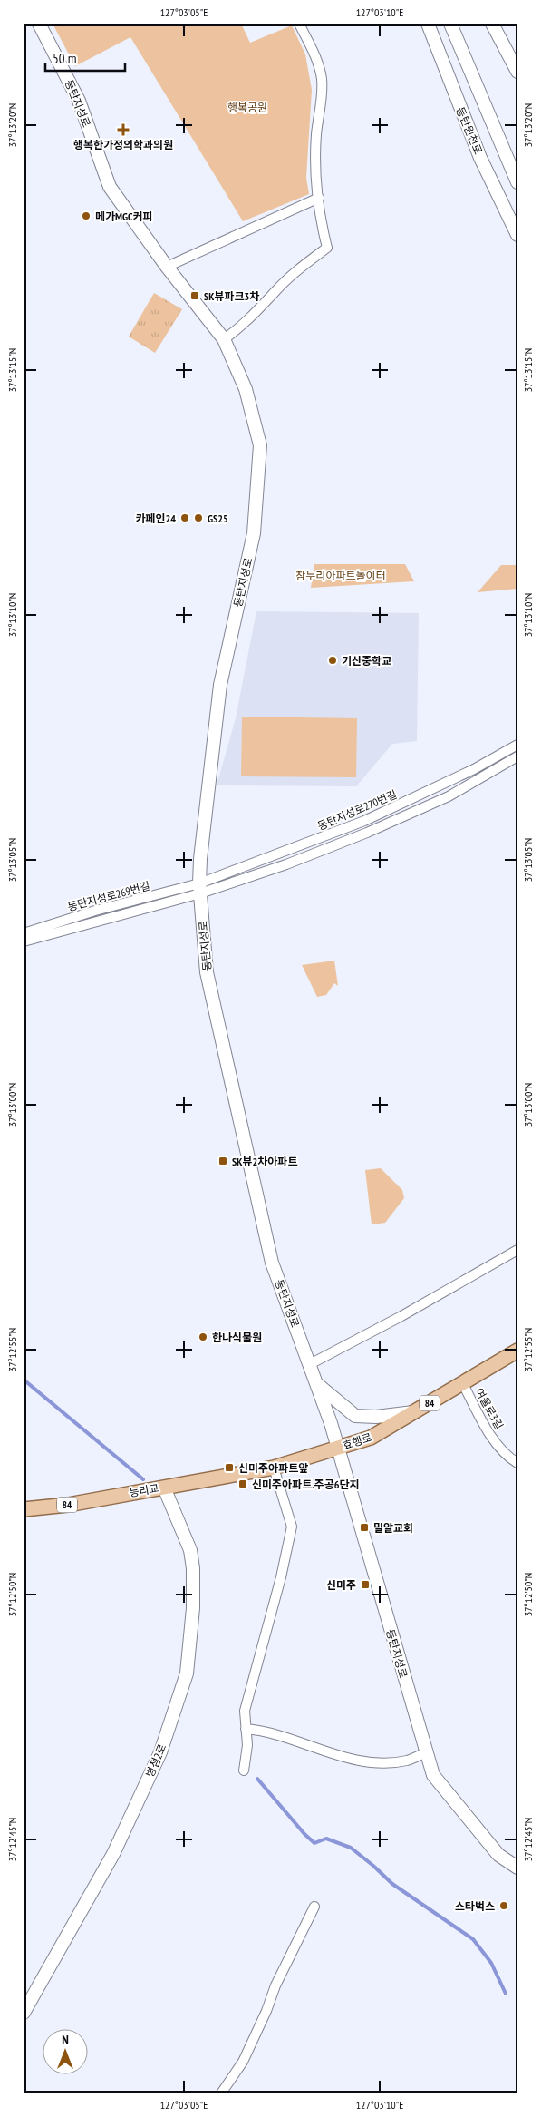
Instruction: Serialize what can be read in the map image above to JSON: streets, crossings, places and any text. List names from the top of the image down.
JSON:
{
  "streets": {
    "main road": [
      "동탄지성로",
      "동탄원천로",
      "84",
      "효행로",
      "능리교",
      "병점2로"
    ],
    "street": ["동탄지성로270번길", "동탄지성로269번길", "여울로3길"]
  },
  "crossings": [
    ["동탄지성로", "동탄지성로270번길"],
    ["동탄지성로", "동탄지성로269번길"],
    ["동탄지성로", "효행로"],
    ["동탄지성로270번길", "동탄지성로269번길"],
    ["여울로3길", "효행로"],
    ["효행로", "능리교"],
    ["능리교", "병점2로"]
  ],
  "parks": ["행복공원", "참누리아파트놀이터"],
  "places": {
    "health": ["행복한가정의학과의원"],
    "other": [
      "메가MGC커피",
      "카페인24",
      "GS25",
      "기산중학교",
      "한나식물원",
      "스타벅스"
    ],
    "transit": [
      "SK뷰파크3차",
      "SK뷰2차아파트",
      "신미주아파트앞",
      "신미주아파트.주공6단지",
      "밀알교회",
      "신미주"
    ]
  },
  "scale_bar": "50 m",
  "north": "top",
  "coordinates": [
    "127°03'05\"E",
    "127°03'10\"E",
    "37°13'20\"N",
    "37°13'15\"N",
    "37°13'10\"N",
    "37°13'05\"N",
    "37°13'00\"N",
    "37°12'55\"N",
    "37°12'50\"N",
    "37°12'45\"N"
  ]
}
